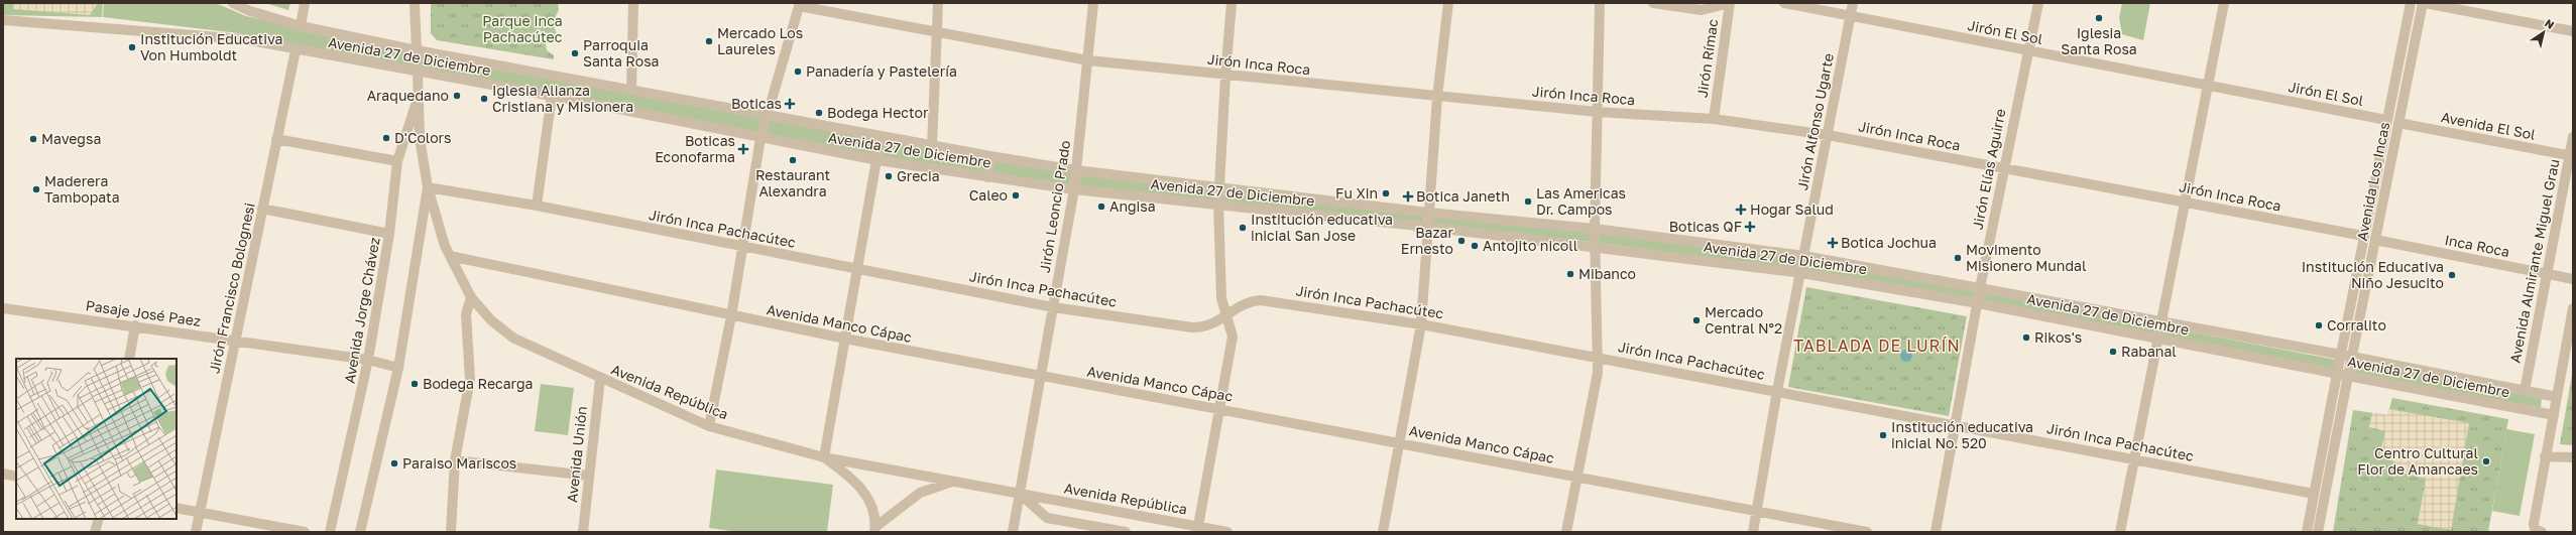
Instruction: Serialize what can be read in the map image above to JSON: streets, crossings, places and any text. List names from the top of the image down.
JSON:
{
  "streets": {
    "street": [
      "Jirón El Sol",
      "Avenida 27 de Diciembre",
      "Jirón Rímac",
      "Jirón Inca Roca",
      "Jirón Alfonso Ugarte",
      "Avenida El Sol",
      "Jirón Elías Aguirre",
      "Avenida Los Incas",
      "Jirón Leoncio Prado",
      "Jirón Inca Pachacútec",
      "Inca Roca",
      "Avenida Almirante Miguel Grau",
      "Jirón Francisco Bolognesi",
      "Avenida Jorge Chávez",
      "Pasaje José Paez",
      "Avenida Manco Cápac",
      "Avenida República",
      "Avenida Unión"
    ]
  },
  "crossings": [
    ["Jirón El Sol", "Jirón Alfonso Ugarte"],
    ["Jirón El Sol", "Jirón Elías Aguirre"],
    ["Jirón El Sol", "Avenida Los Incas"],
    ["Avenida 27 de Diciembre", "Jirón Alfonso Ugarte"],
    ["Avenida 27 de Diciembre", "Jirón Elías Aguirre"],
    ["Avenida 27 de Diciembre", "Avenida Los Incas"],
    ["Avenida 27 de Diciembre", "Jirón Leoncio Prado"],
    ["Avenida 27 de Diciembre", "Avenida Almirante Miguel Grau"],
    ["Avenida 27 de Diciembre", "Jirón Francisco Bolognesi"],
    ["Avenida 27 de Diciembre", "Avenida Jorge Chávez"],
    ["Jirón Rímac", "Jirón Inca Roca"],
    ["Jirón Inca Roca", "Jirón Alfonso Ugarte"],
    ["Jirón Inca Roca", "Jirón Elías Aguirre"],
    ["Jirón Inca Roca", "Avenida Los Incas"],
    ["Jirón Inca Roca", "Jirón Leoncio Prado"],
    ["Jirón Alfonso Ugarte", "Jirón Inca Pachacútec"],
    ["Jirón Alfonso Ugarte", "Avenida Manco Cápac"],
    ["Avenida El Sol", "Avenida Los Incas"],
    ["Avenida El Sol", "Avenida Almirante Miguel Grau"],
    ["Jirón Elías Aguirre", "Jirón Inca Pachacútec"],
    ["Avenida Los Incas", "Jirón Inca Pachacútec"],
    ["Avenida Los Incas", "Inca Roca"],
    ["Jirón Leoncio Prado", "Jirón Inca Pachacútec"],
    ["Jirón Leoncio Prado", "Avenida Manco Cápac"],
    ["Jirón Leoncio Prado", "Avenida República"],
    ["Jirón Inca Pachacútec", "Avenida Jorge Chávez"],
    ["Jirón Inca Pachacútec", "Avenida República"],
    ["Inca Roca", "Avenida Almirante Miguel Grau"],
    ["Jirón Francisco Bolognesi", "Pasaje José Paez"],
    ["Avenida Jorge Chávez", "Pasaje José Paez"],
    ["Avenida Jorge Chávez", "Avenida República"],
    ["Avenida Manco Cápac", "Avenida República"],
    ["Avenida República", "Avenida Unión"]
  ],
  "districts": ["TABLADA DE LURÍN"],
  "parks": ["Parque Inca Pachacútec"],
  "places": {
    "other": [
      "Iglesia Santa Rosa",
      "Mercado Los Laureles",
      "Institución Educativa Von Humboldt",
      "Parroquia Santa Rosa",
      "Panadería y Pastelería",
      "Araquedano",
      "Iglesia Alianza Cristiana y Misionera",
      "Bodega Hector",
      "D'Colors",
      "Mavegsa",
      "Restaurant Alexandra",
      "Grecia",
      "Maderera Tambopata",
      "Fu Xin",
      "Caleo",
      "Las Americas Dr. Campos",
      "Angisa",
      "Institución educativa inicial San Jose",
      "Bazar Ernesto",
      "Antojito nicoll",
      "Movimento Misionero Mundal",
      "Mibanco",
      "Institución Educativa Niño Jesucito",
      "Mercado Central N°2",
      "Corralito",
      "Rikos's",
      "Rabanal",
      "Bodega Recarga",
      "Institución educativa inicial No. 520",
      "Centro Cultural Flor de Amancaes",
      "Paraiso Mariscos"
    ],
    "health": [
      "Boticas",
      "Boticas Econofarma",
      "Botica Janeth",
      "Hogar Salud",
      "Boticas QF",
      "Botica Jochua"
    ]
  },
  "north": "top right"
}
